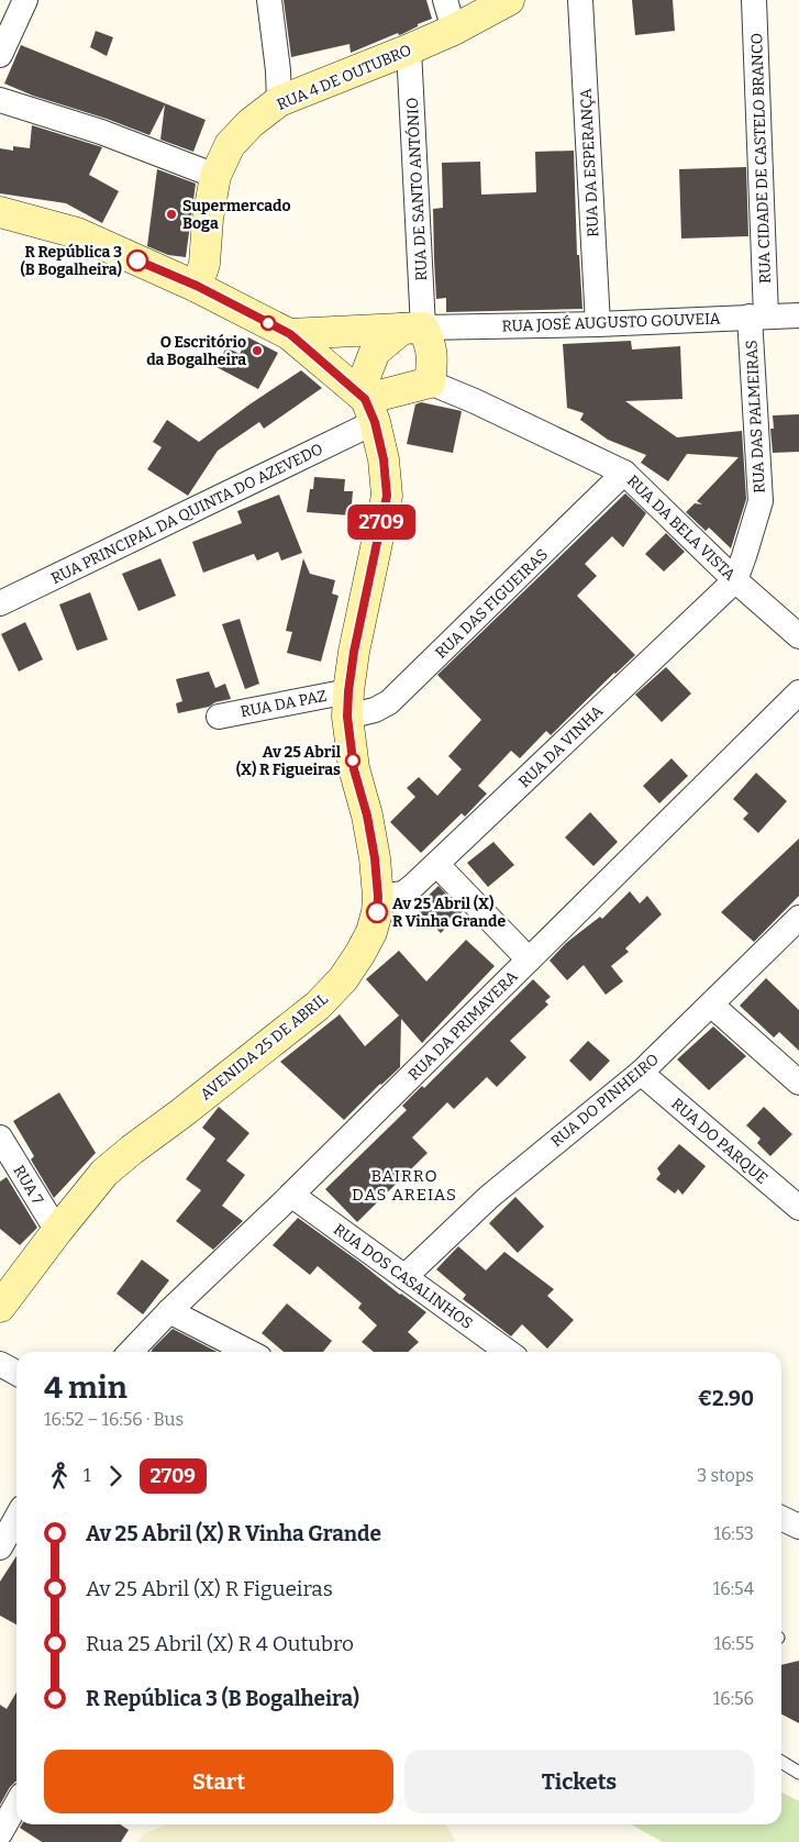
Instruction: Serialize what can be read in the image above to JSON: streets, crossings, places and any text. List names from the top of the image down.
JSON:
{
  "streets": {
    "street": [
      "RUA 4 DE OUTUBRO",
      "RUA CIDADE DE CASTELO BRANCO",
      "RUA DA ESPERANÇA",
      "RUA DE SANTO ANTÓNIO",
      "RUA JOSÉ AUGUSTO GOUVEIA",
      "RUA DAS PALMEIRAS",
      "RUA PRINCIPAL DA QUINTA DO AZEVEDO",
      "RUA DA BELA VISTA",
      "RUA DAS FIGUEIRAS",
      "RUA DA PAZ",
      "RUA DA VINHA",
      "RUA DA PRIMAVERA",
      "AVENIDA 25 DE ABRIL",
      "RUA DO PINHEIRO",
      "RUA DO PARQUE",
      "RUA 7",
      "RUA DOS CASALINHOS"
    ]
  },
  "crossings": [
    ["RUA 4 DE OUTUBRO", "RUA DE SANTO ANTÓNIO"],
    ["RUA CIDADE DE CASTELO BRANCO", "RUA JOSÉ AUGUSTO GOUVEIA"],
    ["RUA CIDADE DE CASTELO BRANCO", "RUA DAS PALMEIRAS"],
    ["RUA DA ESPERANÇA", "RUA JOSÉ AUGUSTO GOUVEIA"],
    ["RUA DE SANTO ANTÓNIO", "RUA JOSÉ AUGUSTO GOUVEIA"],
    ["RUA DE SANTO ANTÓNIO", "AVENIDA 25 DE ABRIL"],
    ["RUA JOSÉ AUGUSTO GOUVEIA", "RUA DAS PALMEIRAS"],
    ["RUA JOSÉ AUGUSTO GOUVEIA", "AVENIDA 25 DE ABRIL"],
    ["RUA DAS PALMEIRAS", "RUA DA BELA VISTA"],
    ["RUA DAS PALMEIRAS", "RUA DA VINHA"],
    ["RUA PRINCIPAL DA QUINTA DO AZEVEDO", "AVENIDA 25 DE ABRIL"],
    ["RUA DA BELA VISTA", "RUA DAS FIGUEIRAS"],
    ["RUA DA BELA VISTA", "RUA DA VINHA"],
    ["RUA DAS FIGUEIRAS", "RUA DA PAZ"],
    ["RUA DAS FIGUEIRAS", "AVENIDA 25 DE ABRIL"],
    ["RUA DA PAZ", "AVENIDA 25 DE ABRIL"],
    ["RUA DA VINHA", "AVENIDA 25 DE ABRIL"],
    ["RUA DA PRIMAVERA", "RUA DOS CASALINHOS"],
    ["AVENIDA 25 DE ABRIL", "RUA 7"],
    ["RUA DO PINHEIRO", "RUA DO PARQUE"],
    ["RUA DO PINHEIRO", "RUA DOS CASALINHOS"]
  ],
  "districts": ["BAIRRO DAS AREIAS"],
  "places": [
    "Supermercado Boga",
    "R República 3 (B Bogalheira)",
    "O Escritório da Bogalheira",
    "Av 25 Abril (X) R Figueiras",
    "Av 25 Abril (X) R Vinha Grande"
  ],
  "lines": ["bus line 2709"],
  "page": {
    "on_map": "2709",
    "heading": ["4 min", "16:52 – 16:56 · Bus", "€2.90"],
    "legs": ["1", "2709", "3 stops"],
    "list": [
      {
        "name": "Av 25 Abril (X) R Vinha Grande",
        "value": "16:53"
      },
      {
        "name": "Av 25 Abril (X) R Figueiras",
        "value": "16:54"
      },
      {
        "name": "Rua 25 Abril (X) R 4 Outubro",
        "value": "16:55"
      },
      {
        "name": "R República 3 (B Bogalheira)",
        "value": "16:56"
      }
    ],
    "buttons": ["Start", "Tickets"]
  }
}
